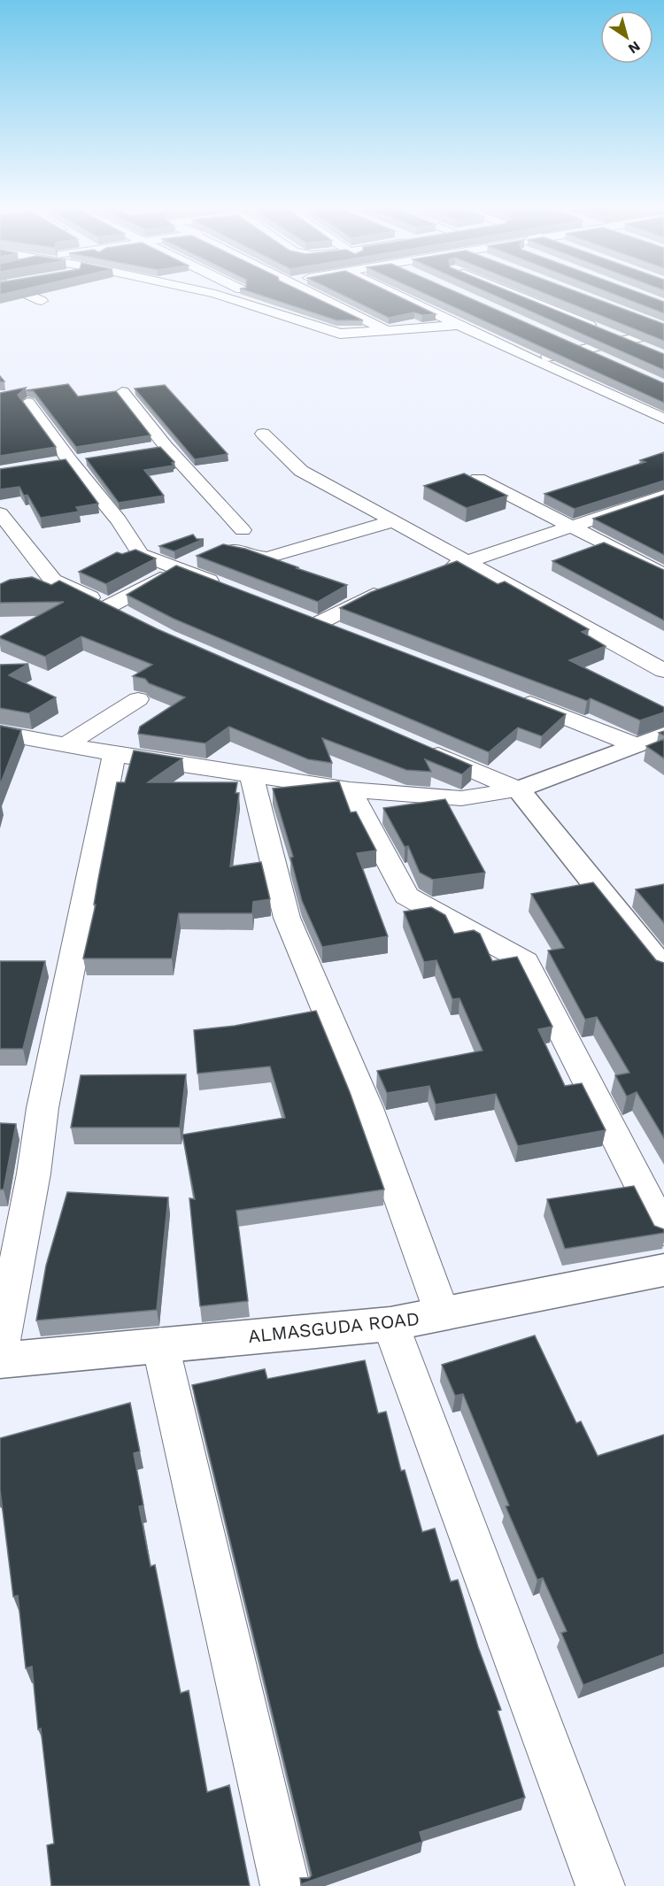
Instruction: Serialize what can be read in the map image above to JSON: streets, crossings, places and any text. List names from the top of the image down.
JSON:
{
  "streets": {
    "street": ["ALMASGUDA ROAD"]
  },
  "north": "bottom right"
}
